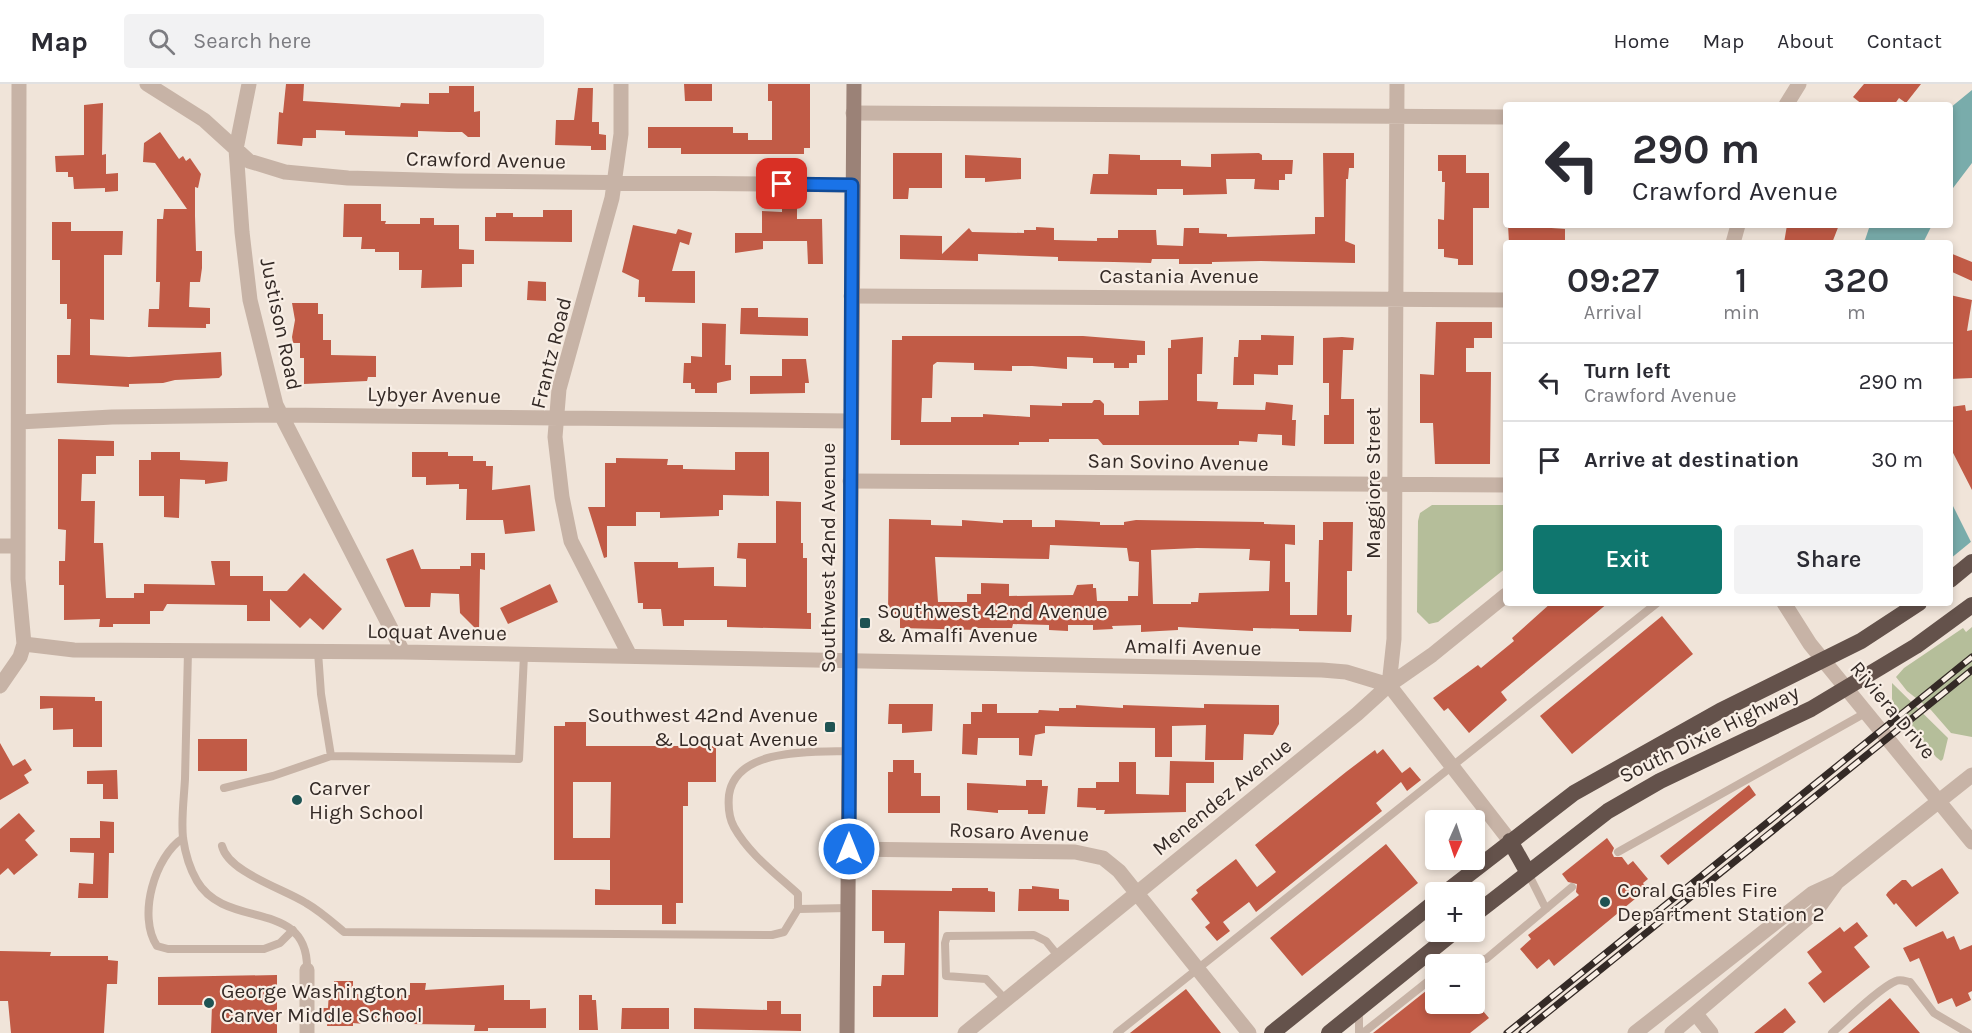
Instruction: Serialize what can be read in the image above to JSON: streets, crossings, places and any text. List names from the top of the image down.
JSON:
{
  "streets": {
    "highway": ["South Dixie Highway"],
    "main road": ["Southwest 42nd Avenue"],
    "street": [
      "Crawford Avenue",
      "Castania Avenue",
      "Justison Road",
      "Frantz Road",
      "Lybyer Avenue",
      "San Sovino Avenue",
      "Maggiore Street",
      "Loquat Avenue",
      "Amalfi Avenue",
      "Riviera Drive",
      "Menendez Avenue",
      "Rosaro Avenue"
    ]
  },
  "crossings": [
    ["Crawford Avenue", "Justison Road"],
    ["Crawford Avenue", "Frantz Road"],
    ["Crawford Avenue", "Southwest 42nd Avenue"],
    ["Castania Avenue", "Maggiore Street"],
    ["Castania Avenue", "Southwest 42nd Avenue"],
    ["Justison Road", "Lybyer Avenue"],
    ["Justison Road", "Loquat Avenue"],
    ["Frantz Road", "Lybyer Avenue"],
    ["Frantz Road", "Loquat Avenue"],
    ["Lybyer Avenue", "Southwest 42nd Avenue"],
    ["San Sovino Avenue", "Maggiore Street"],
    ["San Sovino Avenue", "Southwest 42nd Avenue"],
    ["Maggiore Street", "Amalfi Avenue"],
    ["Maggiore Street", "Menendez Avenue"],
    ["Southwest 42nd Avenue", "Loquat Avenue"],
    ["Southwest 42nd Avenue", "Amalfi Avenue"],
    ["Southwest 42nd Avenue", "Rosaro Avenue"],
    ["Loquat Avenue", "Amalfi Avenue"],
    ["Amalfi Avenue", "Menendez Avenue"],
    ["Riviera Drive", "South Dixie Highway"],
    ["Menendez Avenue", "Rosaro Avenue"]
  ],
  "places": {
    "transit": ["Southwest 42nd Avenue & Amalfi Avenue", "Southwest 42nd Avenue & Loquat Avenue"],
    "other": ["Carver High School", "Coral Gables Fire Department Station 2", "George Washington Carver Middle School"]
  },
  "north": "bottom",
  "page": {
    "header": "Map",
    "search": "Search here",
    "nav": [
      "Home",
      "Map",
      "About",
      "Contact"
    ],
    "turn": ["290 m", "Crawford Avenue"],
    "eta": [
      "09:27",
      "Arrival",
      "1",
      "min",
      "320",
      "m"
    ],
    "list": [
      {
        "name": "Turn left",
        "note": "Crawford Avenue",
        "value": "290 m"
      },
      {
        "name": "Arrive at destination",
        "value": "30 m"
      }
    ],
    "buttons": ["Exit", "Share"],
    "map_buttons": ["+", "−"]
  }
}
